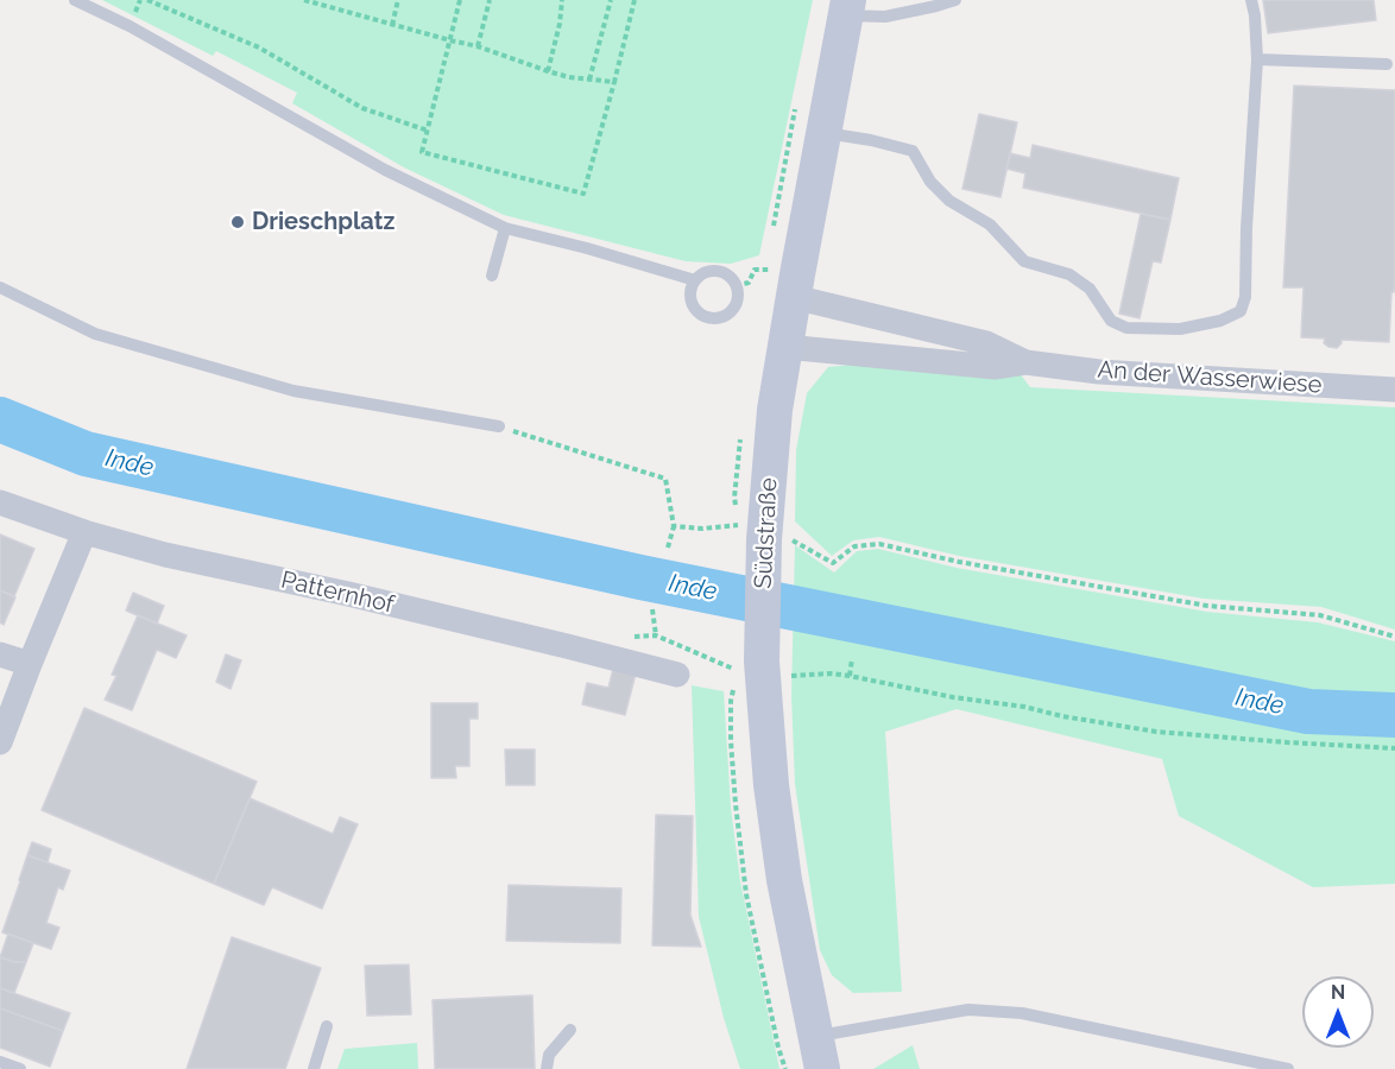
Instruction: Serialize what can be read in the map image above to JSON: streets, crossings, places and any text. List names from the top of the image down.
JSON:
{
  "streets": {
    "main road": ["Südstraße"],
    "street": ["An der Wasserwiese", "Patternhof"]
  },
  "crossings": [
    ["An der Wasserwiese", "Südstraße"]
  ],
  "water": ["Inde"],
  "places": ["Drieschplatz"],
  "north": "top"
}
